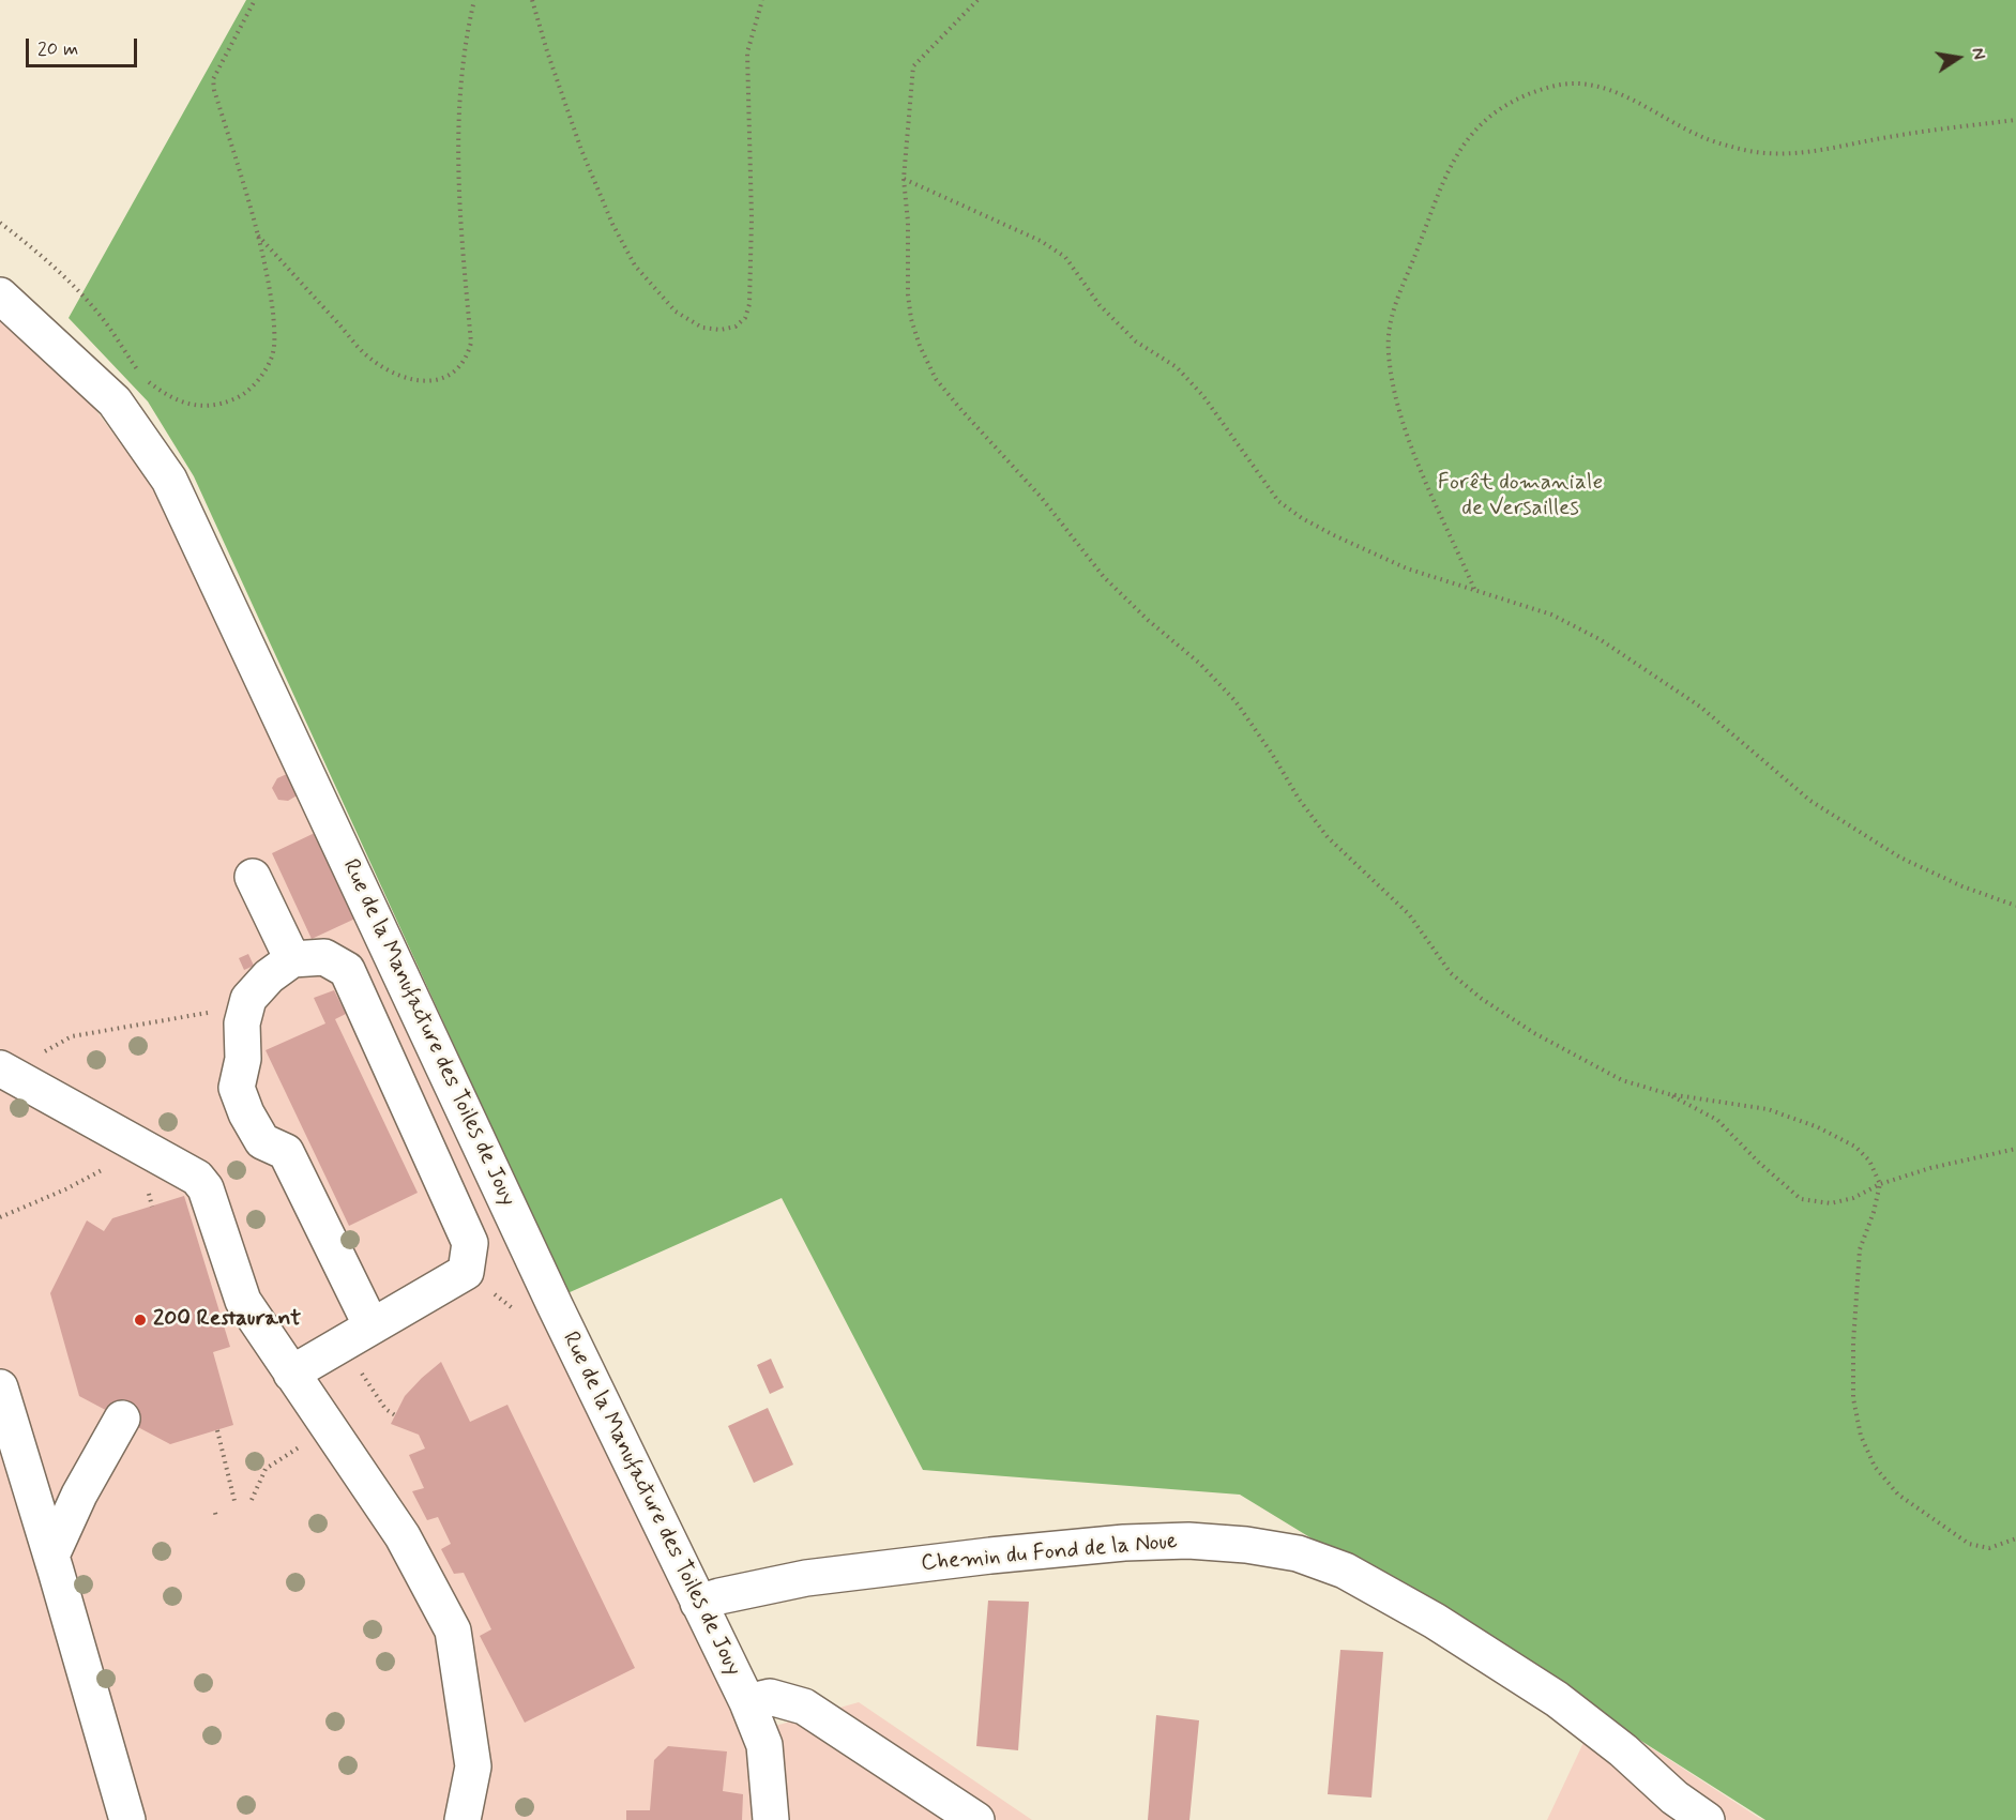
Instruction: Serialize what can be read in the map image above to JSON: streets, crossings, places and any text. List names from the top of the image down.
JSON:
{
  "streets": {
    "street": ["Rue de la Manufacture des Toiles de Jouy", "Chemin du Fond de la Noue"]
  },
  "crossings": [
    ["Rue de la Manufacture des Toiles de Jouy", "Chemin du Fond de la Noue"]
  ],
  "parks": ["Forêt domaniale de Versailles"],
  "places": ["200 Restaurant"],
  "scale_bar": "20 m",
  "north": "right"
}
